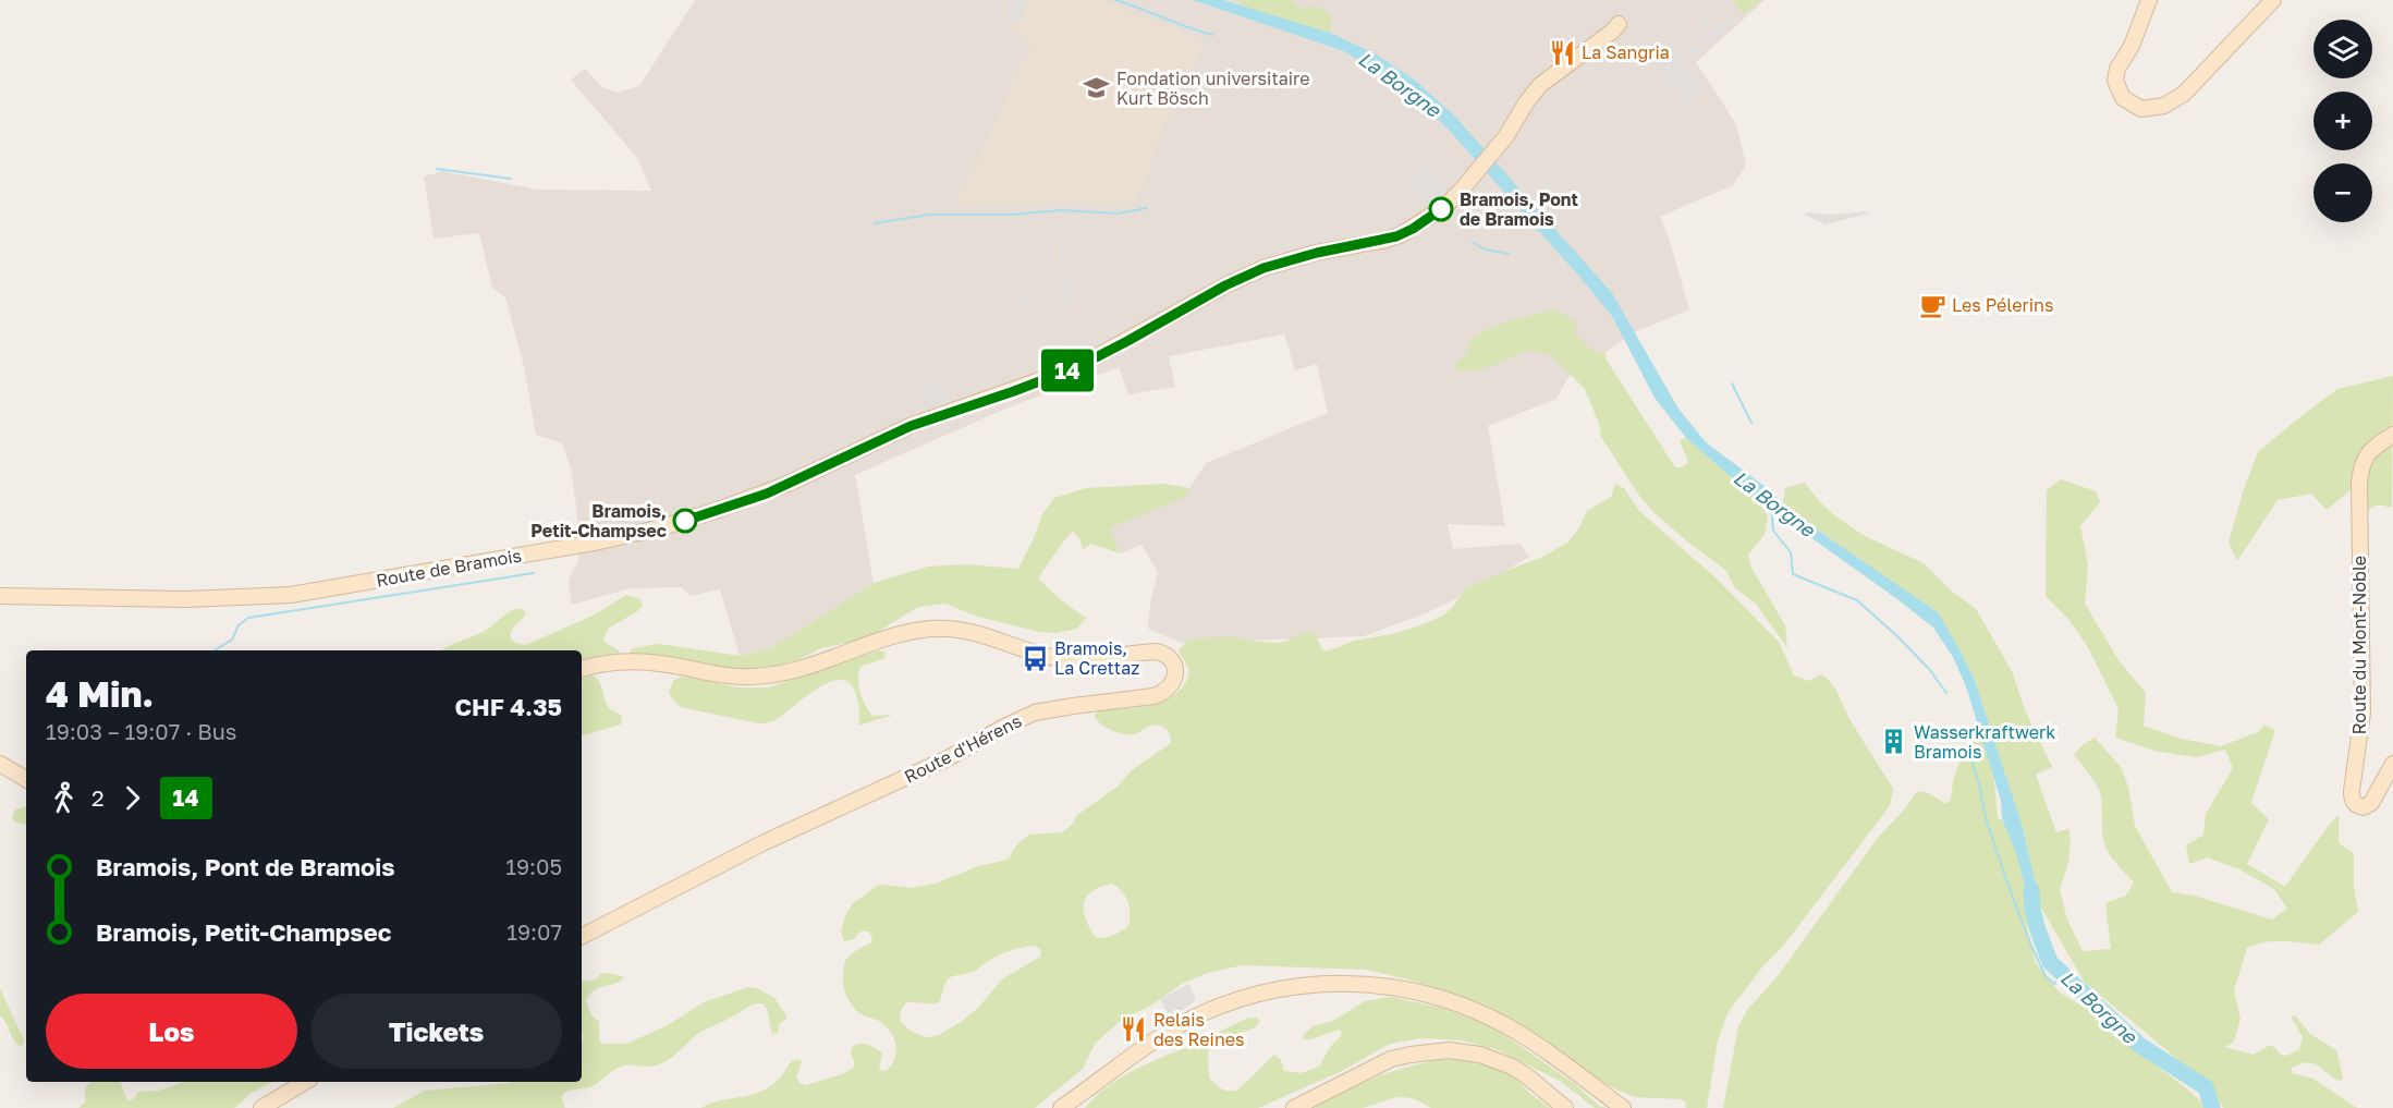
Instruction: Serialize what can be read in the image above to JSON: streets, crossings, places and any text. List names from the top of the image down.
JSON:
{
  "streets": {
    "street": ["Route de Bramois", "Route du Mont-Noble", "Route d'Hérens"]
  },
  "water": ["La Borgne"],
  "places": {
    "restaurant": ["La Sangria", "Relais des Reines"],
    "school or university": ["Fondation universitaire Kurt Bösch"],
    "other": ["Bramois, Pont de Bramois", "Bramois, Petit-Champsec"],
    "cafe": ["Les Pélerins"],
    "bus stop": ["Bramois, La Crettaz"],
    "building": ["Wasserkraftwerk Bramois"]
  },
  "lines": ["bus line 14"],
  "page": {
    "on_map": "14",
    "map_buttons": ["+", "−"],
    "heading": ["4 Min.", "19:03 – 19:07 · Bus", "CHF 4.35"],
    "legs": ["2", "14"],
    "list": [
      {
        "name": "Bramois, Pont de Bramois",
        "value": "19:05"
      },
      {
        "name": "Bramois, Petit-Champsec",
        "value": "19:07"
      }
    ],
    "buttons": ["Los", "Tickets"]
  }
}
